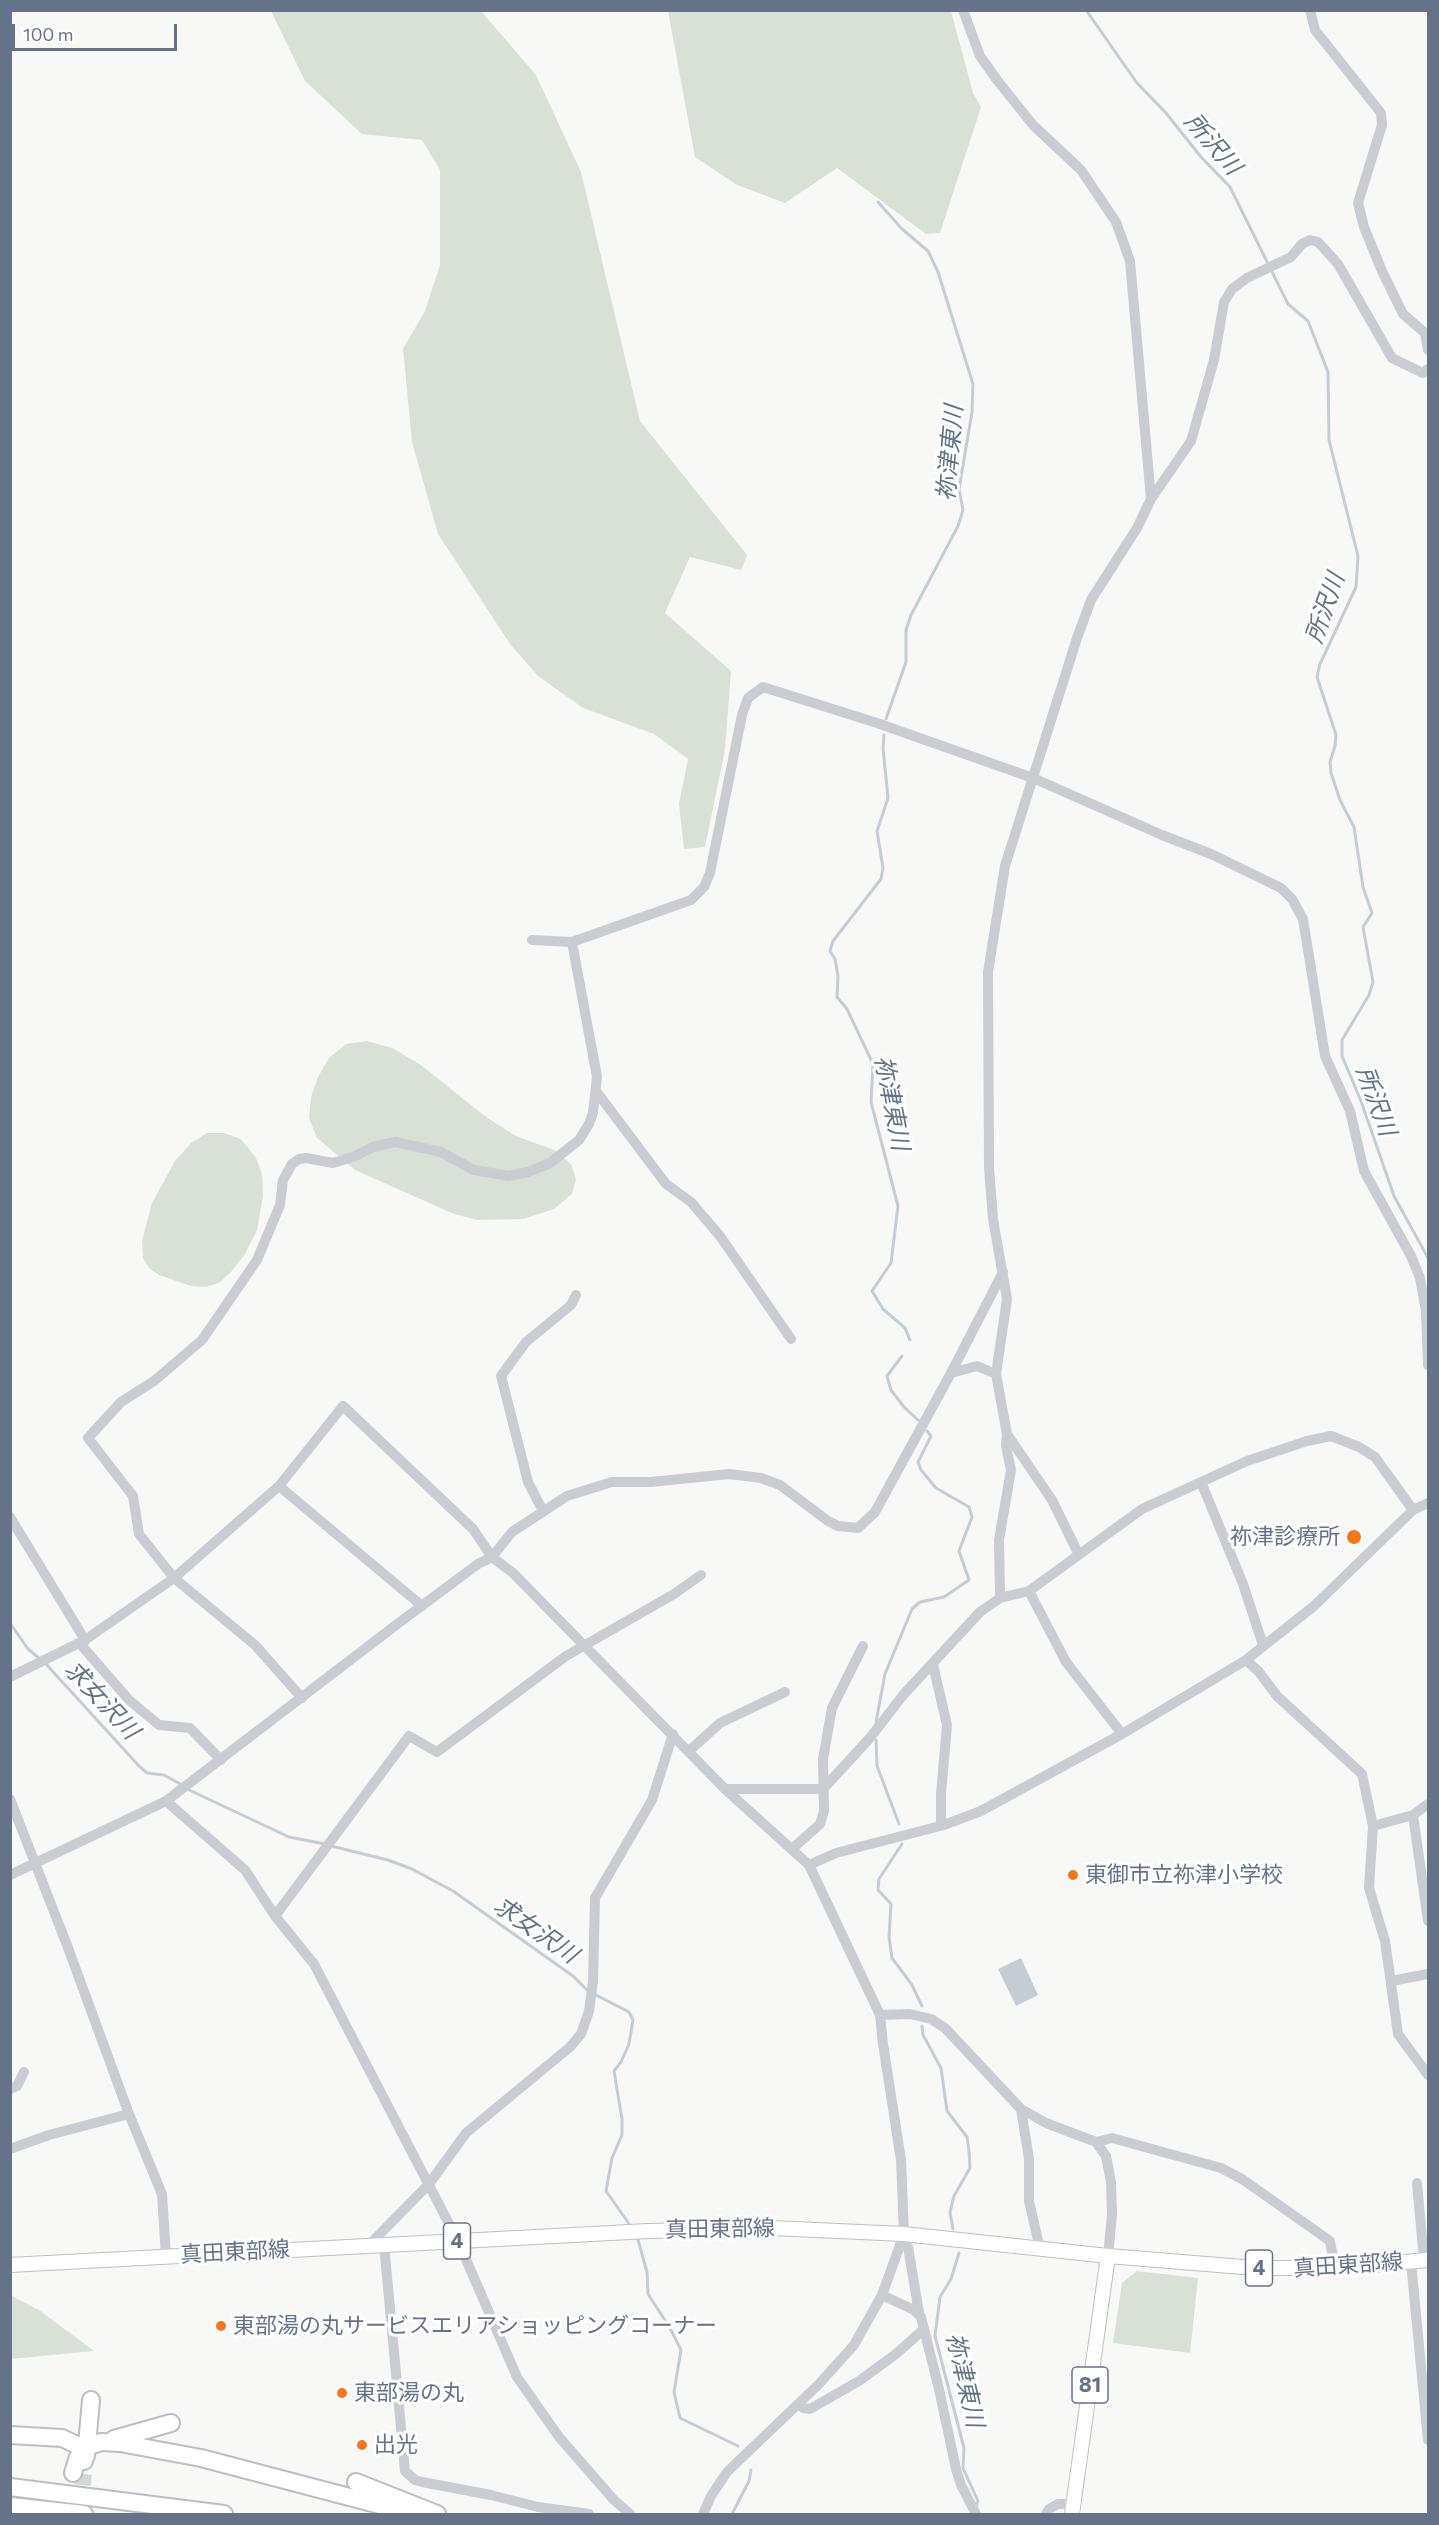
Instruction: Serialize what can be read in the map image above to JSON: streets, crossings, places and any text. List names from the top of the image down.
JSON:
{
  "streets": {
    "main road": ["真田東部線", "4", "81"]
  },
  "crossings": [
    ["真田東部線", "81"]
  ],
  "water": ["所沢川", "祢津東川", "求女沢川"],
  "places": [
    "祢津診療所",
    "東御市立祢津小学校",
    "東部湯の丸サービスエリアショッピングコーナー",
    "東部湯の丸",
    "出光"
  ],
  "scale_bar": "100 m"
}
